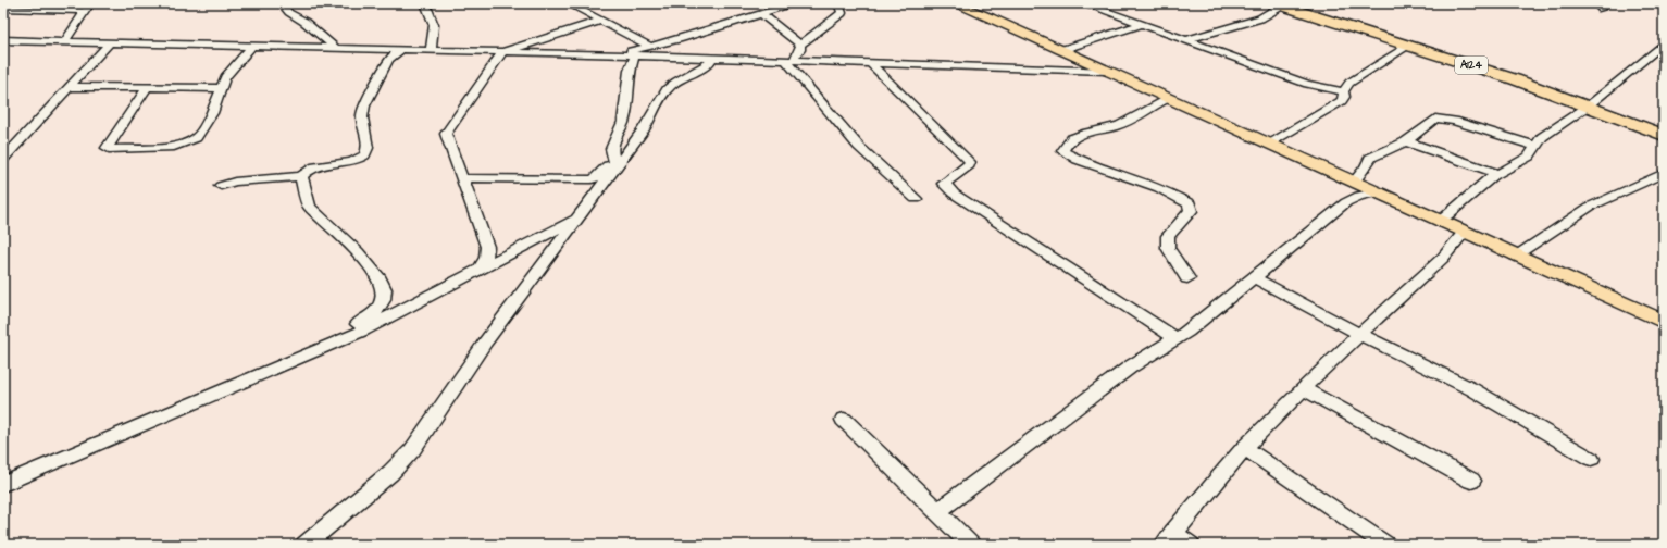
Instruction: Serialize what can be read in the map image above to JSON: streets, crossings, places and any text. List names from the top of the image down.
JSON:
{
  "streets": {
    "highway": ["A124"]
  }
}
